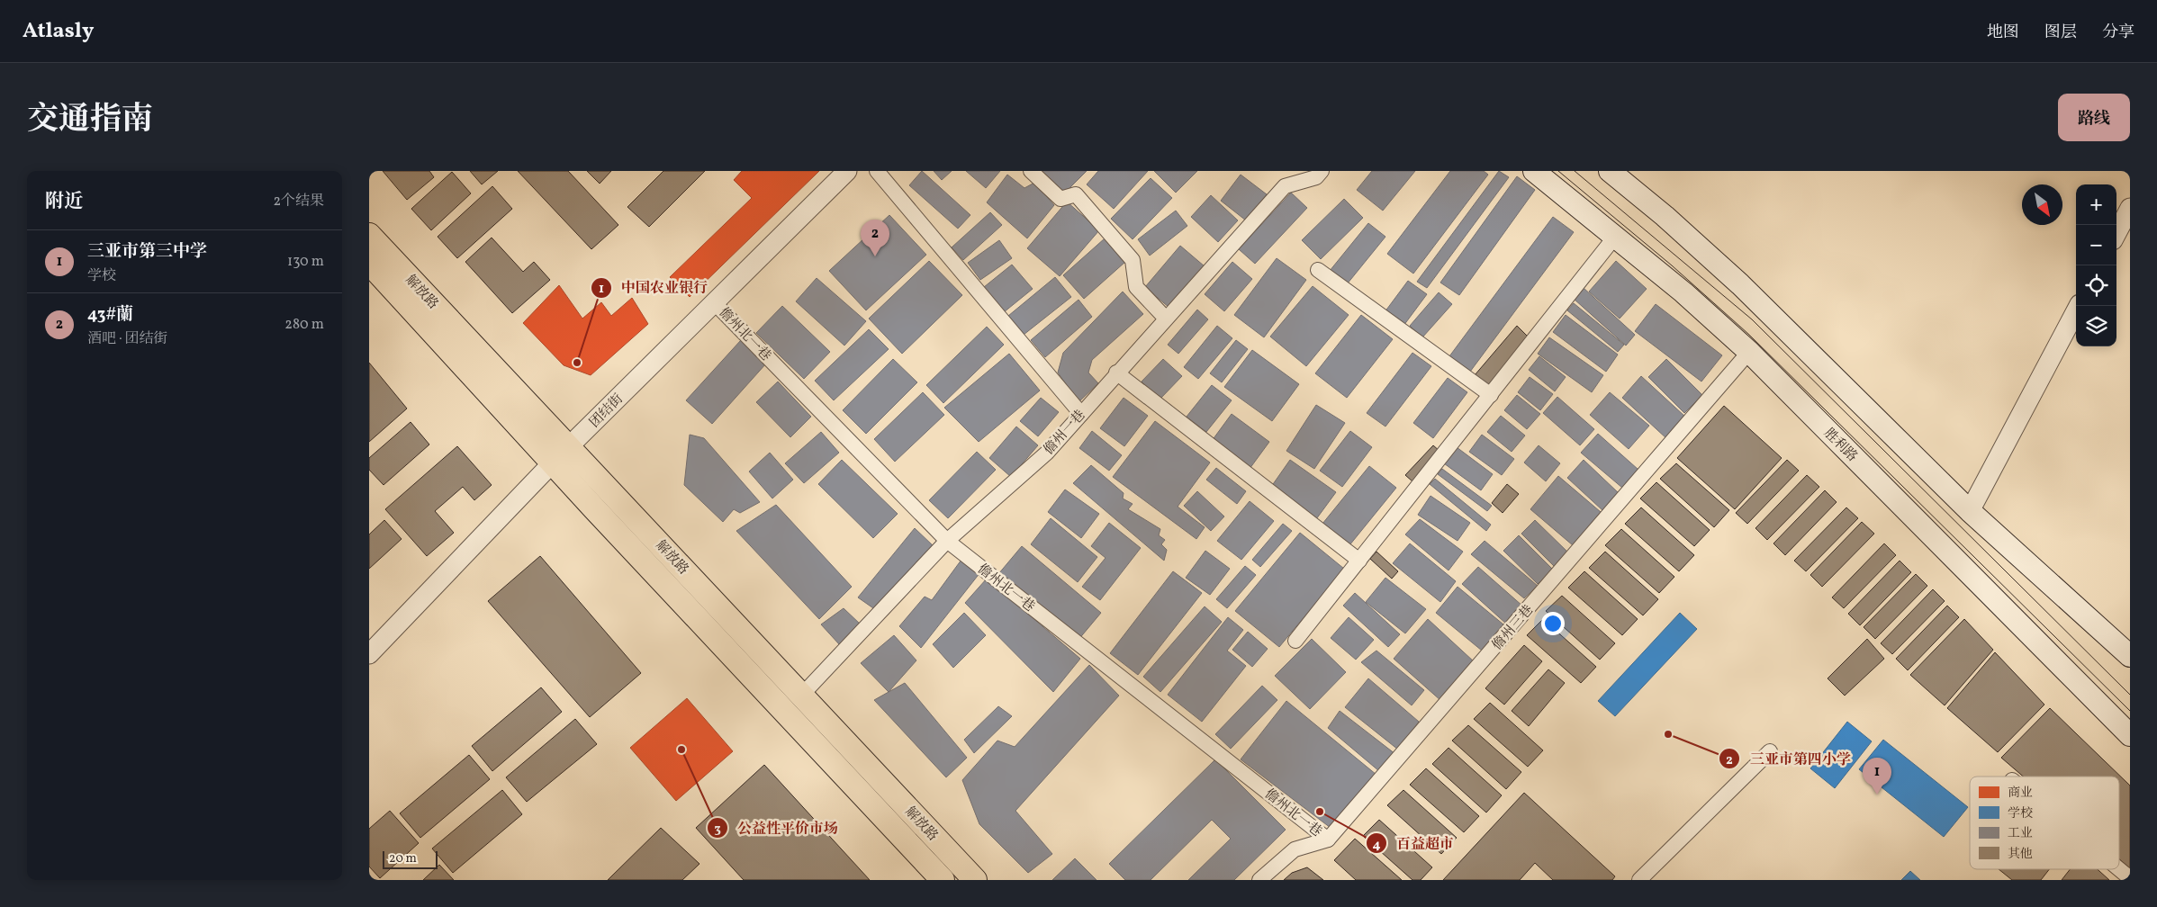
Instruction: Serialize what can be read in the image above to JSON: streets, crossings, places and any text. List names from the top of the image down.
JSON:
{
  "streets": {
    "main road": ["解放路", "胜利路"],
    "street": [
      "儋州北一巷",
      "团结街",
      "儋州一巷",
      "儋州三巷"
    ]
  },
  "crossings": [
    ["解放路", "团结街"],
    ["解放路", "儋州一巷"],
    ["儋州北一巷", "团结街"],
    ["儋州北一巷", "儋州一巷"],
    ["儋州北一巷", "儋州三巷"],
    ["胜利路", "儋州三巷"]
  ],
  "places": [
    "中国农业银行",
    "三亚市第四小学",
    "公益性平价市场",
    "百益超市"
  ],
  "legend": [
    "商业",
    "学校",
    "工业",
    "其他"
  ],
  "scale_bar": "20 m",
  "north": "bottom right",
  "page": {
    "header": "Atlasly",
    "nav": ["地图", "图层", "分享"],
    "title": "交通指南",
    "buttons": "路线",
    "heading": ["附近", "2个结果"],
    "map_buttons": ["+", "−"],
    "pins": ["2", "1"],
    "list": [
      {
        "mark": "1",
        "name": "三亚市第三中学",
        "note": "学校",
        "value": "130 m"
      },
      {
        "mark": "2",
        "name": "43#蘭",
        "note": "酒吧 · 团结街",
        "value": "280 m"
      }
    ],
    "scale": "20 m"
  }
}
